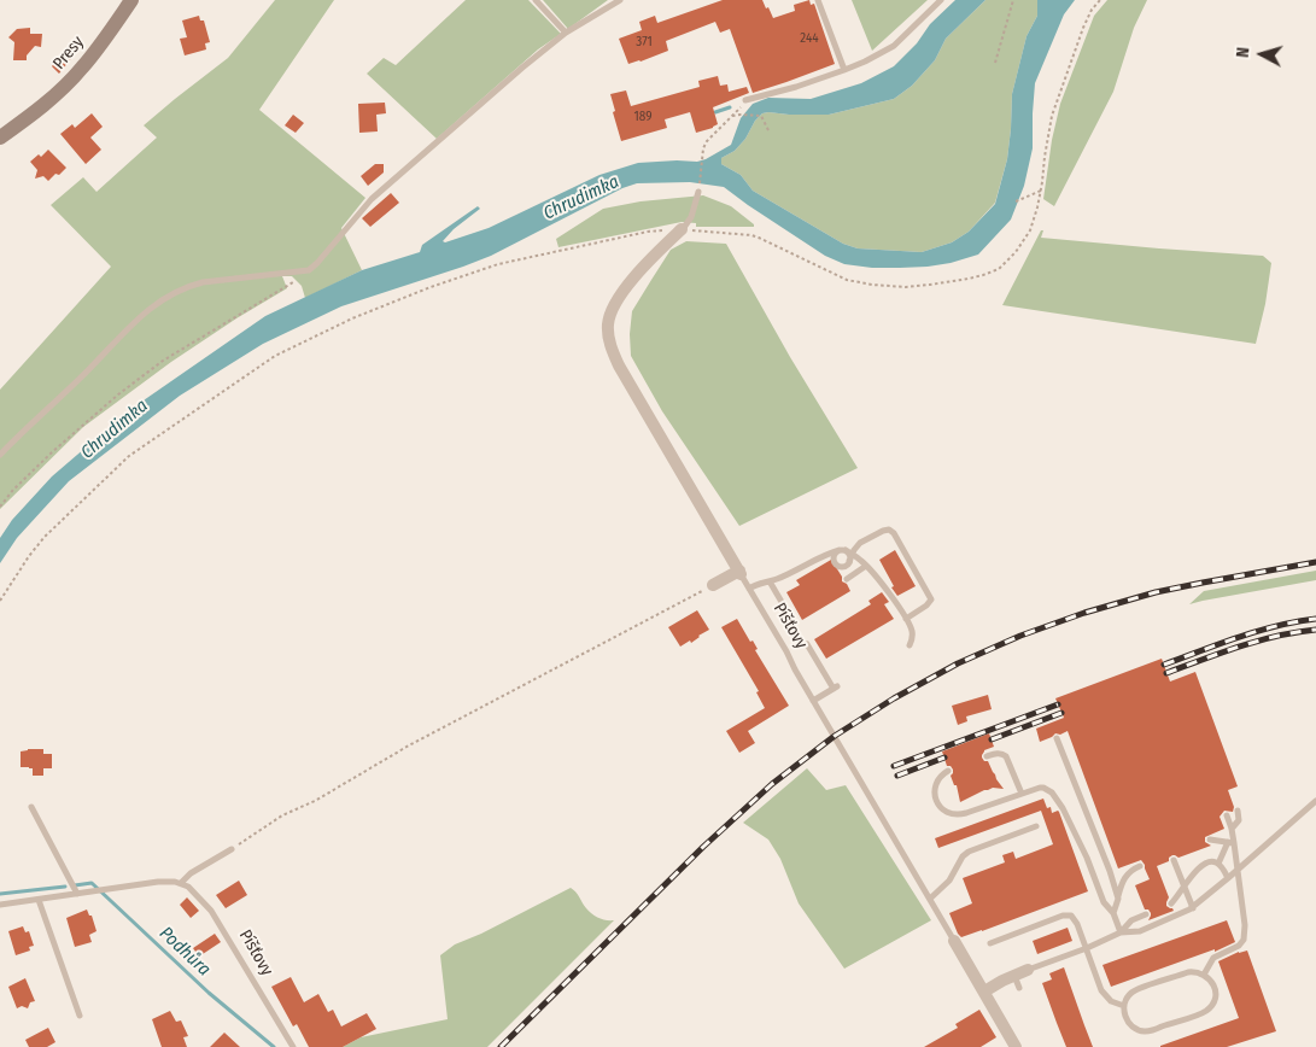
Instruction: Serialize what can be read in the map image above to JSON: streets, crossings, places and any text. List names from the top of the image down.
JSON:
{
  "streets": {
    "street": ["Presy", "Píšťovy"]
  },
  "water": ["Chrudimka", "Podhůra"],
  "house_numbers": ["244", "371", "189"],
  "north": "left"
}
